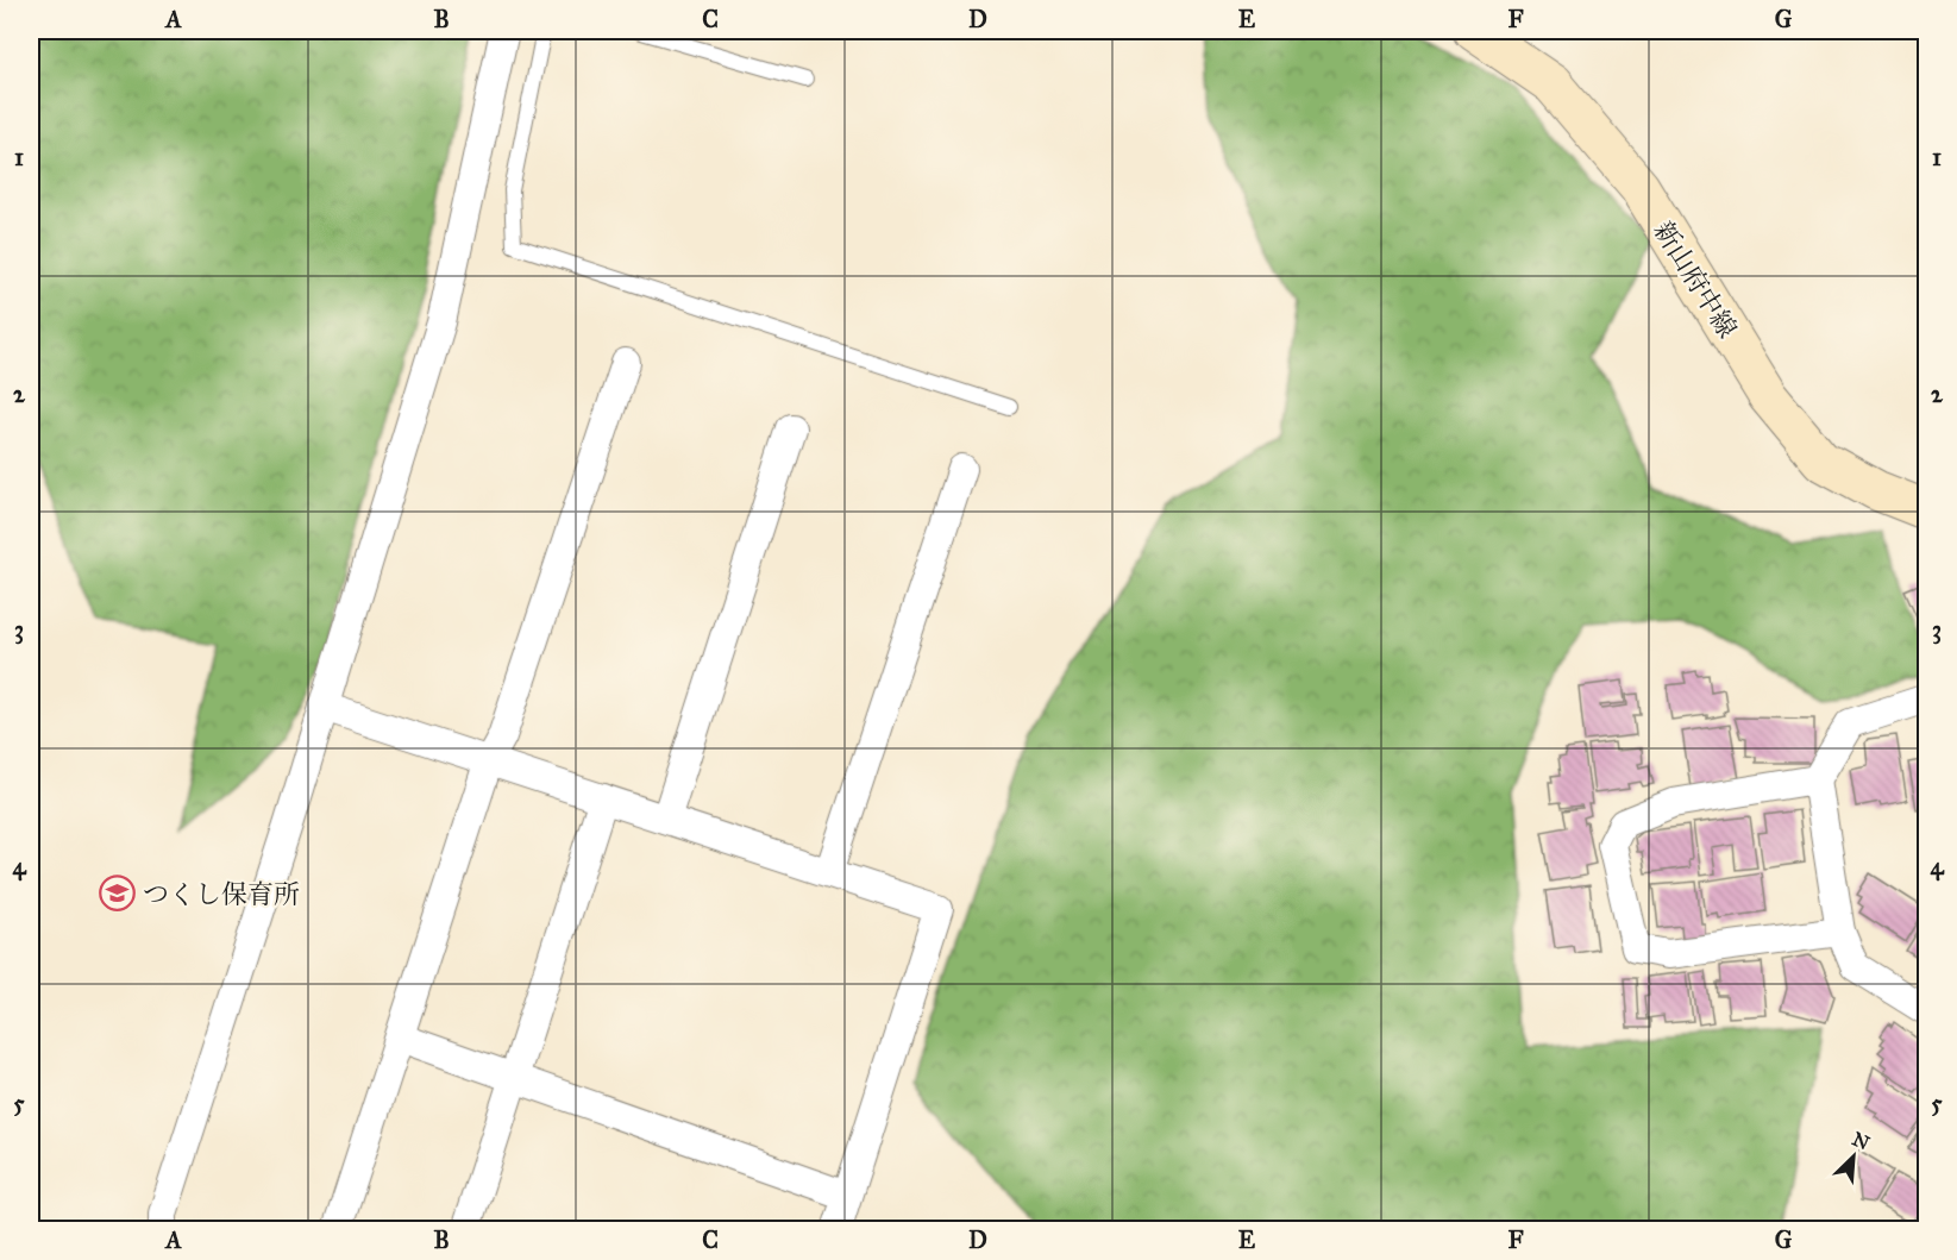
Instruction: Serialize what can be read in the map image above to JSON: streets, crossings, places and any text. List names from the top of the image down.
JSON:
{
  "streets": {
    "main road": ["新山府中線"]
  },
  "places": {
    "school or university": ["つくし保育所"]
  },
  "north": "top right",
  "grid": {
    "columns": [
      "A",
      "B",
      "C",
      "D",
      "E",
      "F",
      "G"
    ],
    "rows": [
      "1",
      "2",
      "3",
      "4",
      "5"
    ]
  }
}
